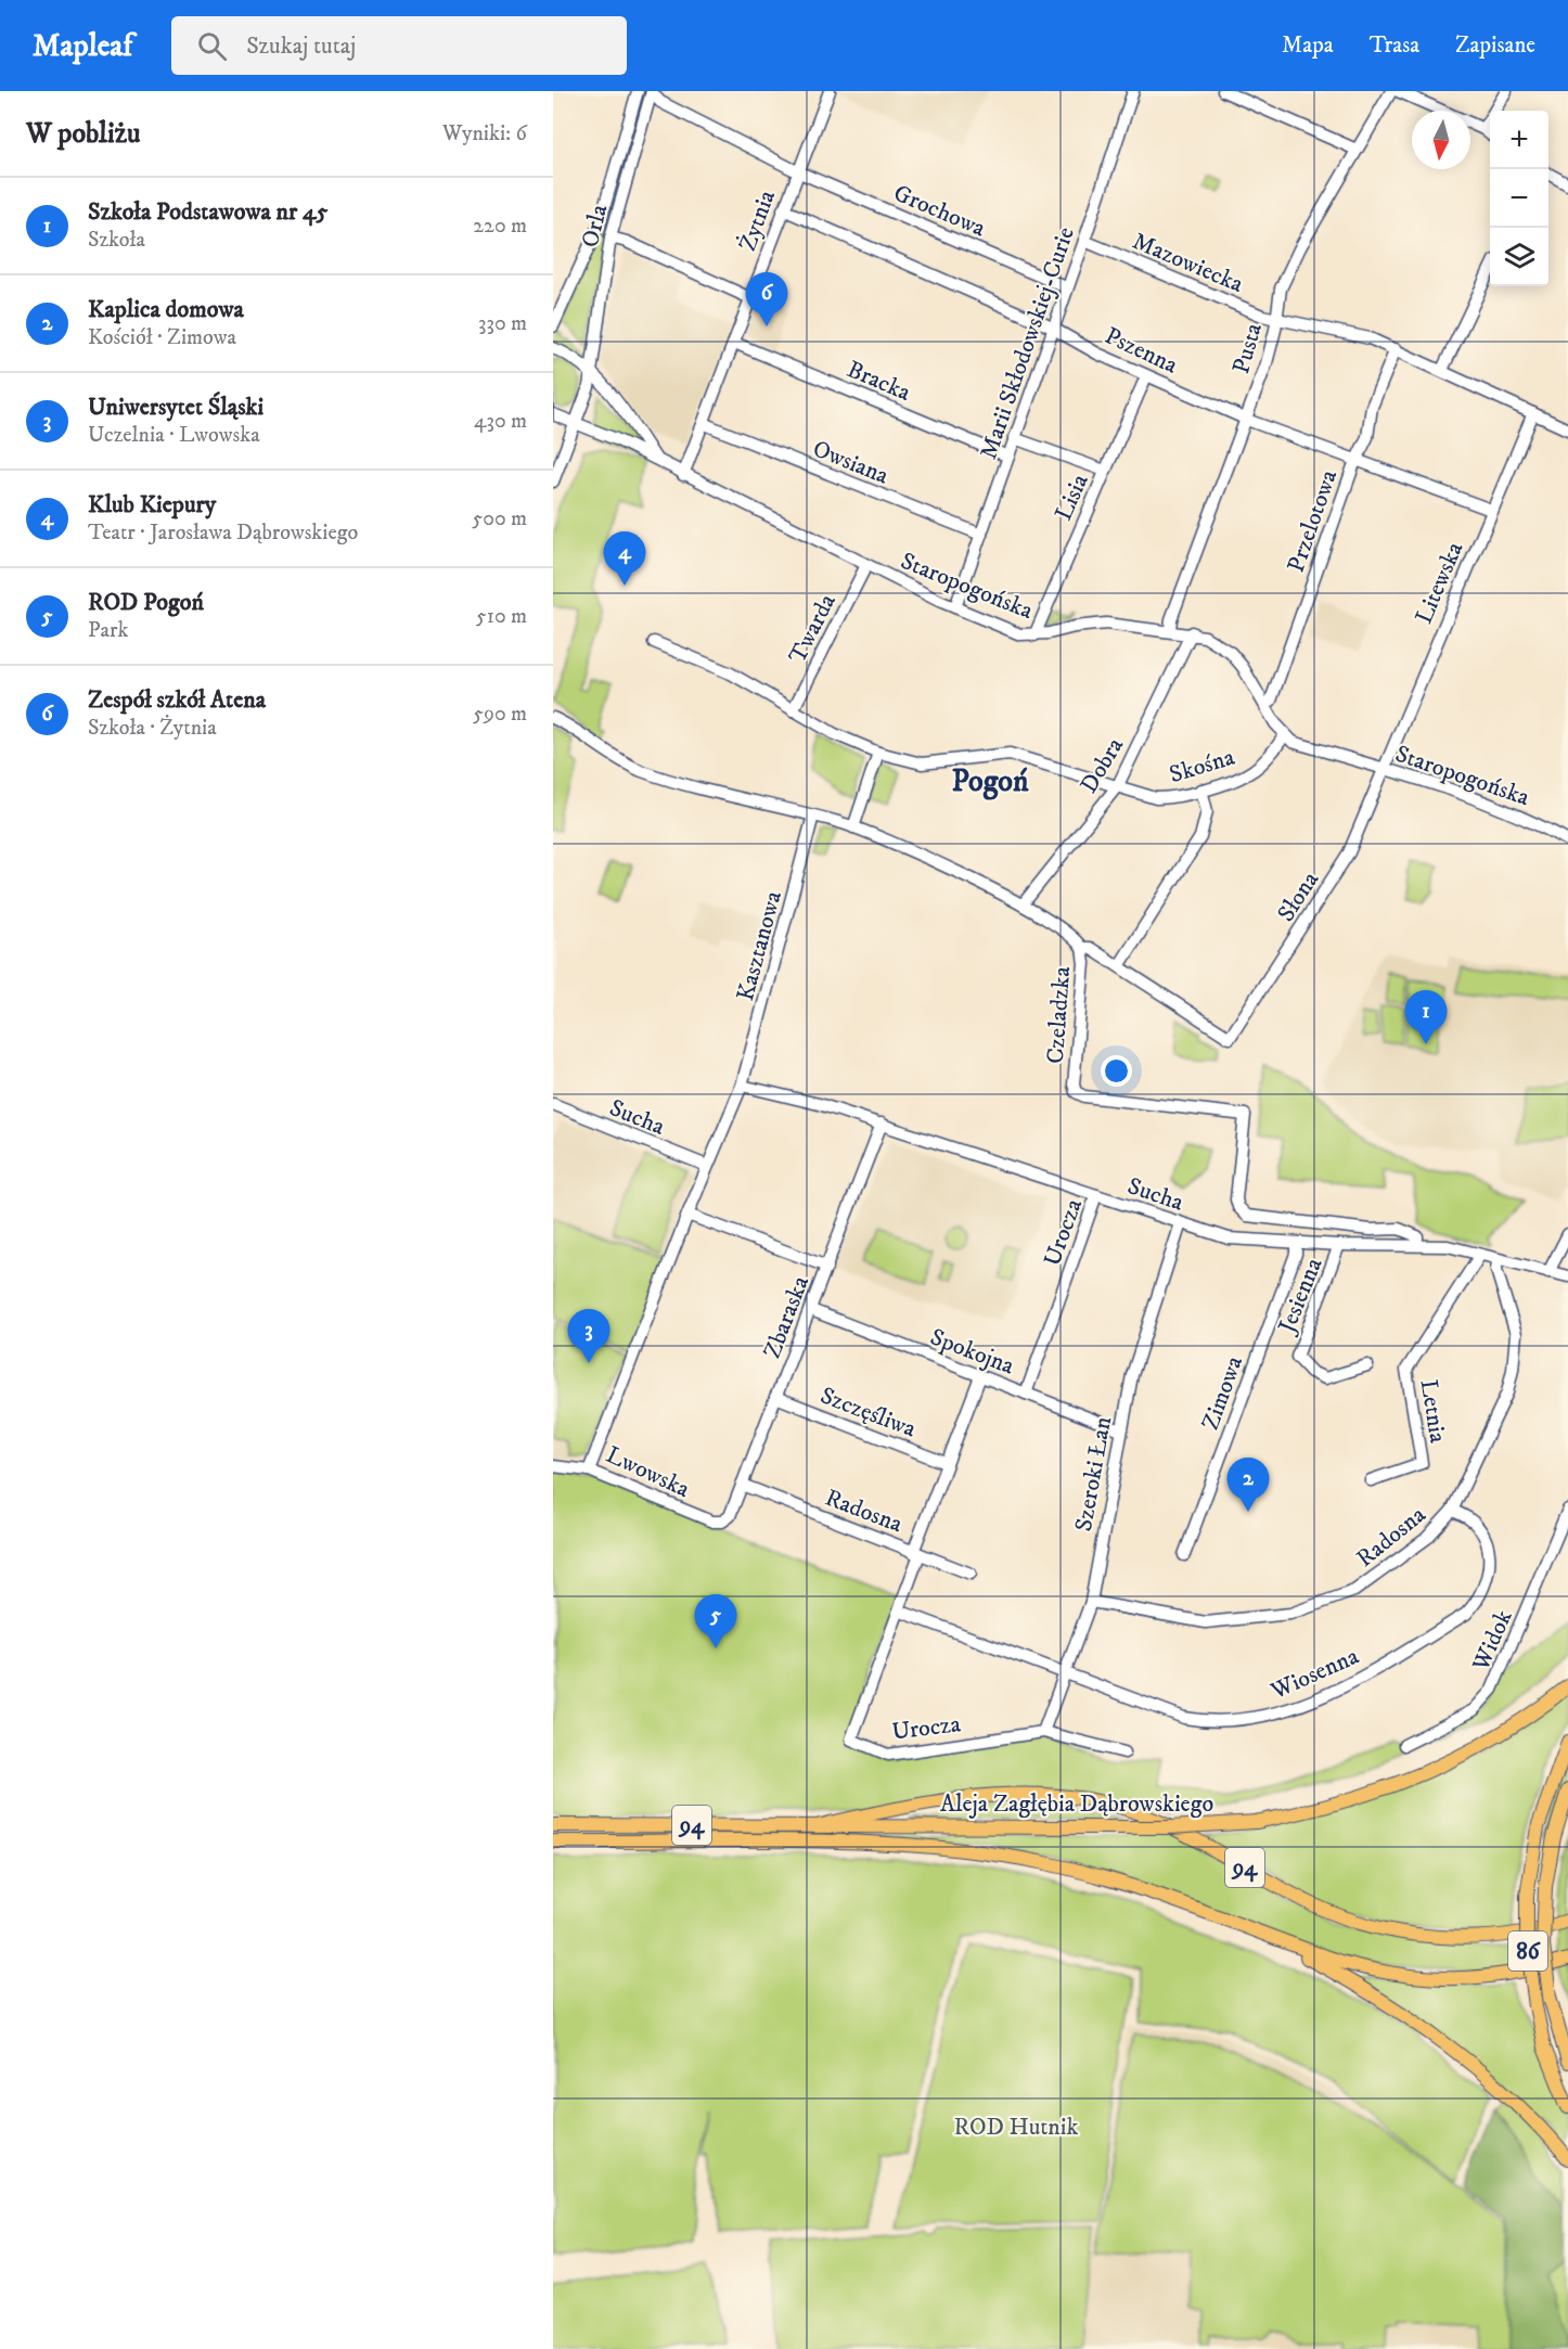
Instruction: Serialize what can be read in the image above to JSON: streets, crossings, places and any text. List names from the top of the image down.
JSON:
{
  "streets": {
    "main road": ["Aleja Zagłębia Dąbrowskiego", "94", "86"],
    "street": [
      "Grochowa",
      "Żytnia",
      "Orla",
      "Mazowiecka",
      "Marii Skłodowskiej-Curie",
      "Pusta",
      "Pszenna",
      "Bracka",
      "Owsiana",
      "Lisia",
      "Przelotowa",
      "Litewska",
      "Staropogońska",
      "Twarda",
      "Dobra",
      "Skośna",
      "Słona",
      "Kasztanowa",
      "Czeladzka",
      "Sucha",
      "Urocza",
      "Jesienna",
      "Zbaraska",
      "Spokojna",
      "Zimowa",
      "Szczęśliwa",
      "Letnia",
      "Lwowska",
      "Szeroki Łan",
      "Radosna",
      "Widok",
      "Wiosenna"
    ]
  },
  "crossings": [
    ["Grochowa", "Żytnia"],
    ["Grochowa", "Orla"],
    ["Grochowa", "Marii Skłodowskiej-Curie"],
    ["Żytnia", "Pszenna"],
    ["Żytnia", "Bracka"],
    ["Żytnia", "Owsiana"],
    ["Żytnia", "Staropogońska"],
    ["Orla", "Staropogońska"],
    ["Mazowiecka", "Marii Skłodowskiej-Curie"],
    ["Mazowiecka", "Pusta"],
    ["Mazowiecka", "Przelotowa"],
    ["Mazowiecka", "Litewska"],
    ["Marii Skłodowskiej-Curie", "Pszenna"],
    ["Marii Skłodowskiej-Curie", "Bracka"],
    ["Marii Skłodowskiej-Curie", "Owsiana"],
    ["Marii Skłodowskiej-Curie", "Staropogońska"],
    ["Pusta", "Pszenna"],
    ["Pusta", "Staropogońska"],
    ["Pszenna", "Lisia"],
    ["Pszenna", "Przelotowa"],
    ["Pszenna", "Litewska"],
    ["Lisia", "Staropogońska"],
    ["Przelotowa", "Staropogońska"],
    ["Litewska", "Staropogońska"],
    ["Litewska", "Słona"],
    ["Staropogońska", "Twarda"],
    ["Staropogońska", "Dobra"],
    ["Staropogońska", "Skośna"],
    ["Staropogońska", "Słona"],
    ["Twarda", "Skośna"],
    ["Dobra", "Skośna"],
    ["Dobra", "Czeladzka"],
    ["Kasztanowa", "Czeladzka"],
    ["Kasztanowa", "Sucha"],
    ["Kasztanowa", "Lwowska"],
    ["Czeladzka", "Sucha"],
    ["Sucha", "Urocza"],
    ["Sucha", "Jesienna"],
    ["Sucha", "Zbaraska"],
    ["Sucha", "Zimowa"],
    ["Sucha", "Letnia"],
    ["Sucha", "Lwowska"],
    ["Sucha", "Szeroki Łan"],
    ["Sucha", "Radosna"],
    ["Urocza", "Spokojna"],
    ["Urocza", "Szczęśliwa"],
    ["Urocza", "Szeroki Łan"],
    ["Urocza", "Radosna"],
    ["Urocza", "Wiosenna"],
    ["Zbaraska", "Spokojna"],
    ["Zbaraska", "Szczęśliwa"],
    ["Zbaraska", "Lwowska"],
    ["Zbaraska", "Radosna"],
    ["Spokojna", "Szeroki Łan"],
    ["Szeroki Łan", "Radosna"],
    ["Szeroki Łan", "Wiosenna"],
    ["Radosna", "Wiosenna"],
    ["Aleja Zagłębia Dąbrowskiego", "94"]
  ],
  "districts": ["Pogoń"],
  "parks": ["ROD Hutnik"],
  "north": "bottom",
  "page": {
    "header": "Mapleaf",
    "search": "Szukaj tutaj",
    "nav": ["Mapa", "Trasa", "Zapisane"],
    "heading": ["W pobliżu", "Wyniki: 6"],
    "map_buttons": ["+", "−"],
    "list": [
      {
        "mark": "1",
        "name": "Szkoła Podstawowa nr 45",
        "note": "Szkoła",
        "value": "220 m"
      },
      {
        "mark": "2",
        "name": "Kaplica domowa",
        "note": "Kościół · Zimowa",
        "value": "330 m"
      },
      {
        "mark": "3",
        "name": "Uniwersytet Śląski",
        "note": "Uczelnia · Lwowska",
        "value": "430 m"
      },
      {
        "mark": "4",
        "name": "Klub Kiepury",
        "note": "Teatr · Jarosława Dąbrowskiego",
        "value": "500 m"
      },
      {
        "mark": "5",
        "name": "ROD Pogoń",
        "note": "Park",
        "value": "510 m"
      },
      {
        "mark": "6",
        "name": "Zespół szkół Atena",
        "note": "Szkoła · Żytnia",
        "value": "590 m"
      }
    ],
    "pins": [
      "6",
      "4",
      "1",
      "3",
      "2",
      "5"
    ]
  }
}
